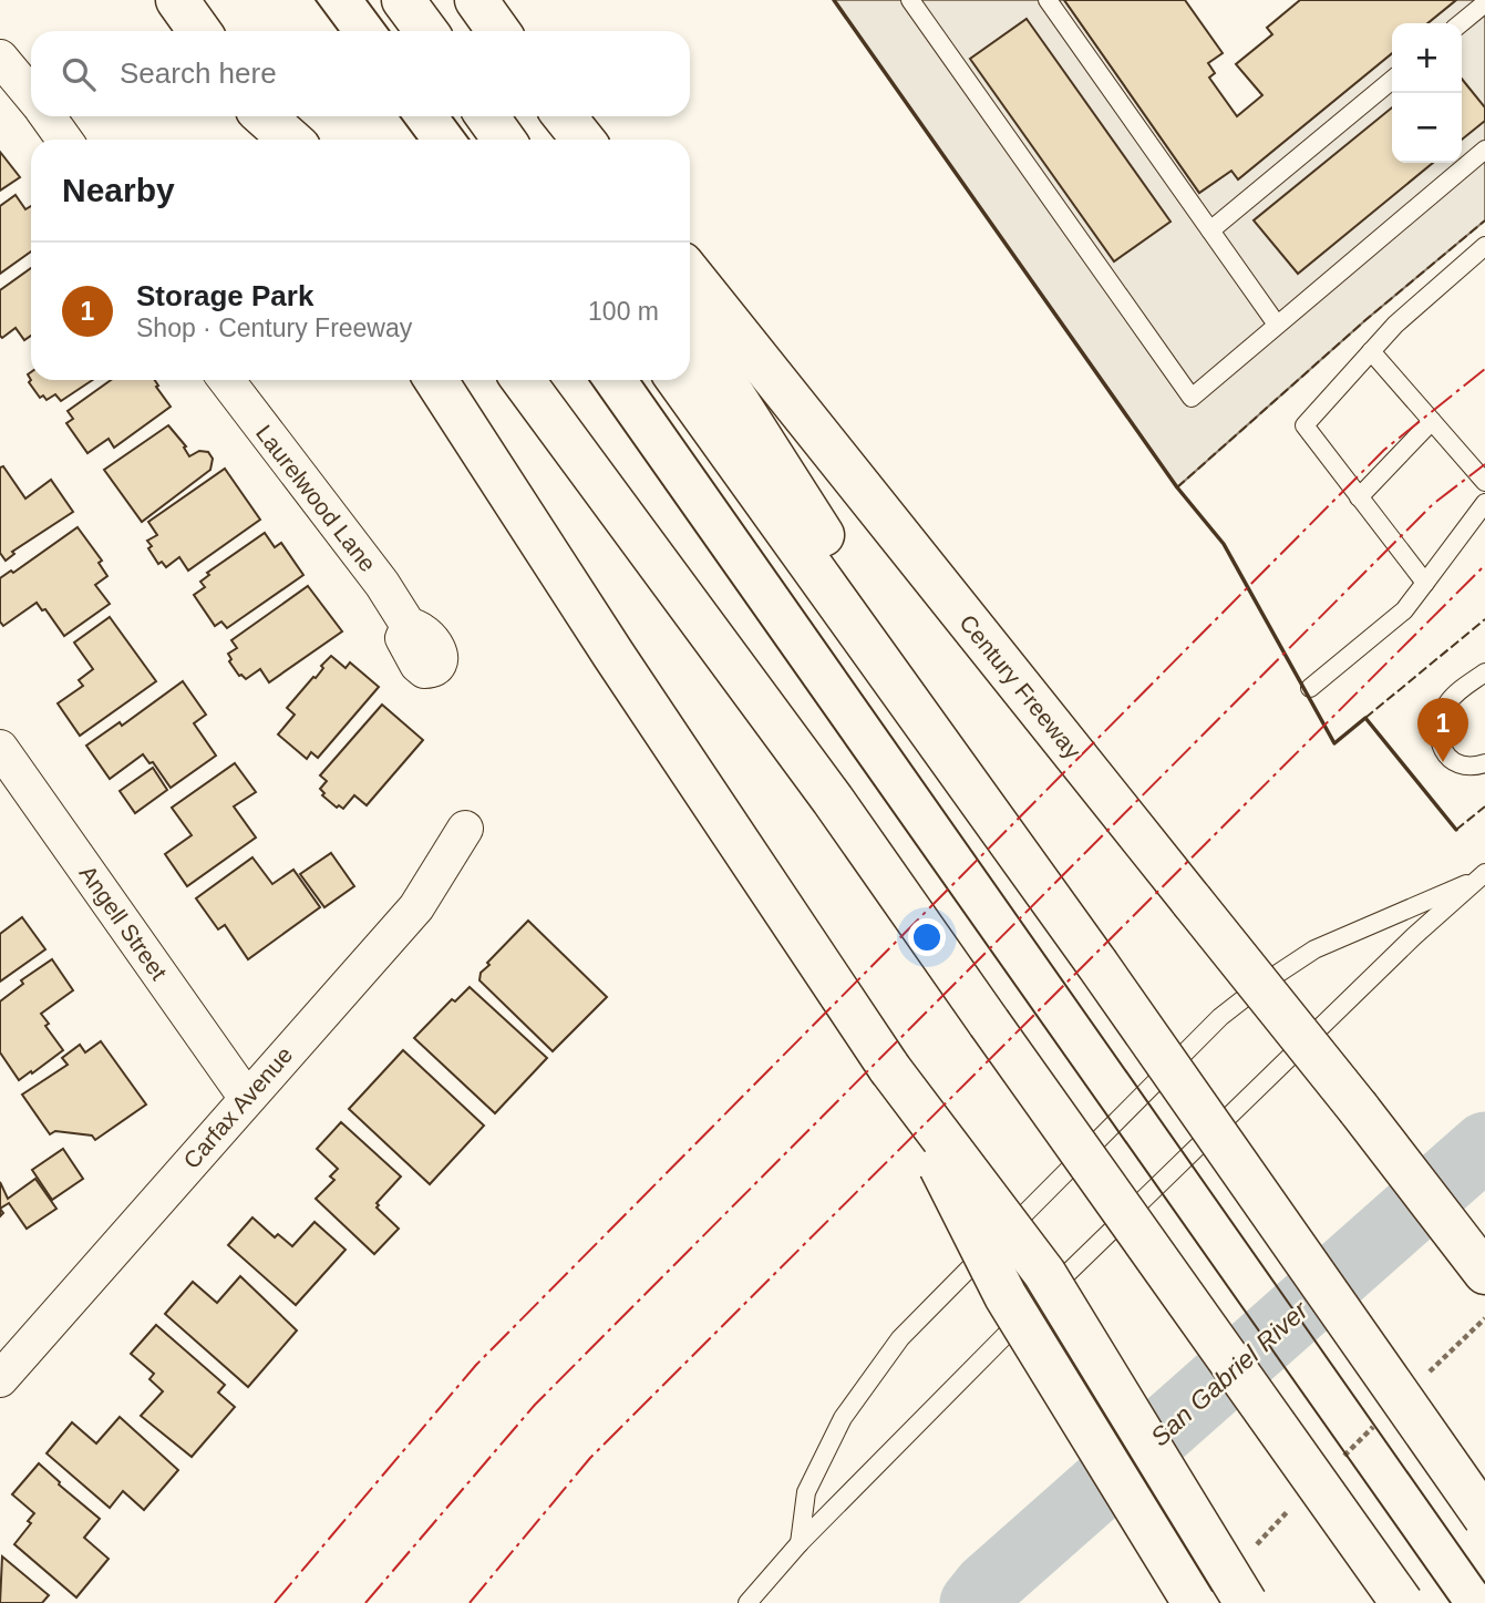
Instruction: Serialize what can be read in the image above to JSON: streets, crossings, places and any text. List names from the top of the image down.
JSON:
{
  "streets": {
    "highway": ["Century Freeway"],
    "street": ["Laurelwood Lane", "Angell Street", "Carfax Avenue"]
  },
  "crossings": [
    ["Angell Street", "Carfax Avenue"]
  ],
  "water": ["San Gabriel River"],
  "page": {
    "map_buttons": ["+", "−"],
    "search": "Search here",
    "heading": "Nearby",
    "list": [
      {
        "mark": "1",
        "name": "Storage Park",
        "note": "Shop · Century Freeway",
        "value": "100 m"
      }
    ],
    "pins": "1"
  }
}
